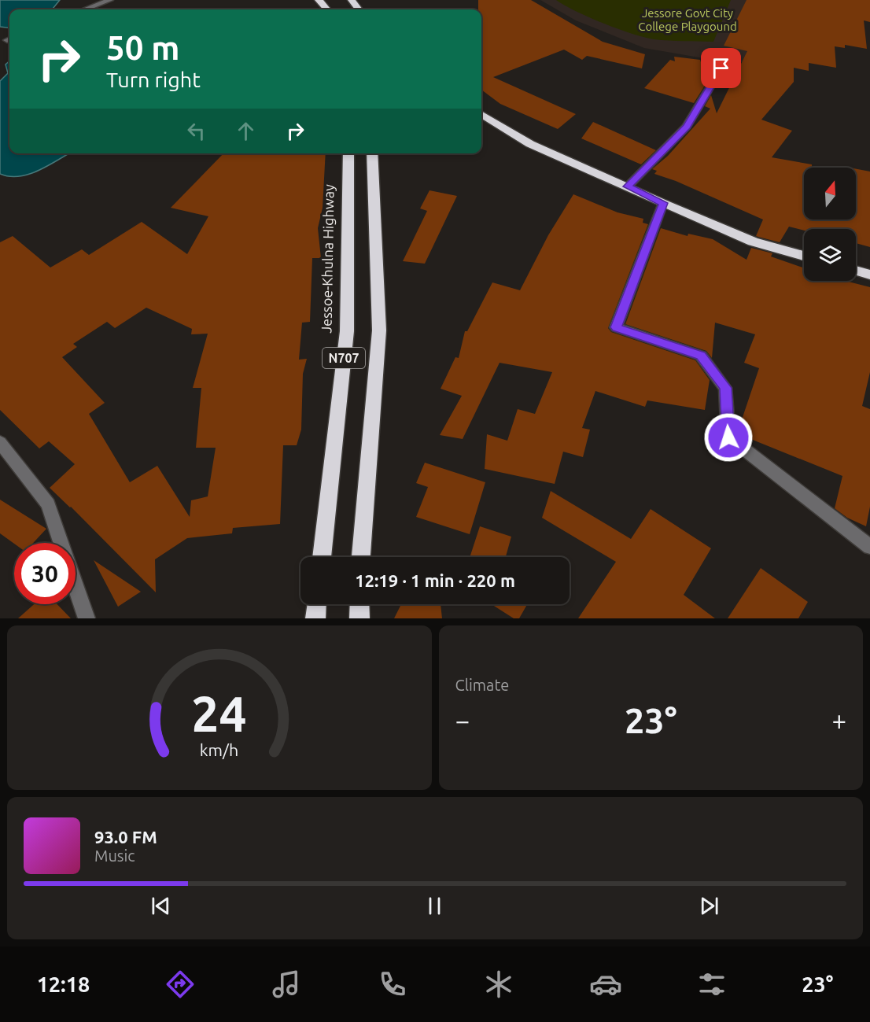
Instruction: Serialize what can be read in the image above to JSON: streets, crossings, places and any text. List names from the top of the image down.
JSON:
{
  "streets": {
    "highway": ["Jessoe-Khulna Highway", "N707"]
  },
  "parks": ["Jessore Govt City College Playgound"],
  "north": "top",
  "page": {
    "turn": ["50 m", "Turn right"],
    "limit": "30",
    "trip": "12:19 · 1 min · 220 m",
    "tile": "Climate",
    "heat": ["−", "23°", "+"],
    "song": ["93.0 FM", "Music"],
    "tabs": ["12:18", "23°"],
    "gauge": ["24", "km/h"]
  }
}
